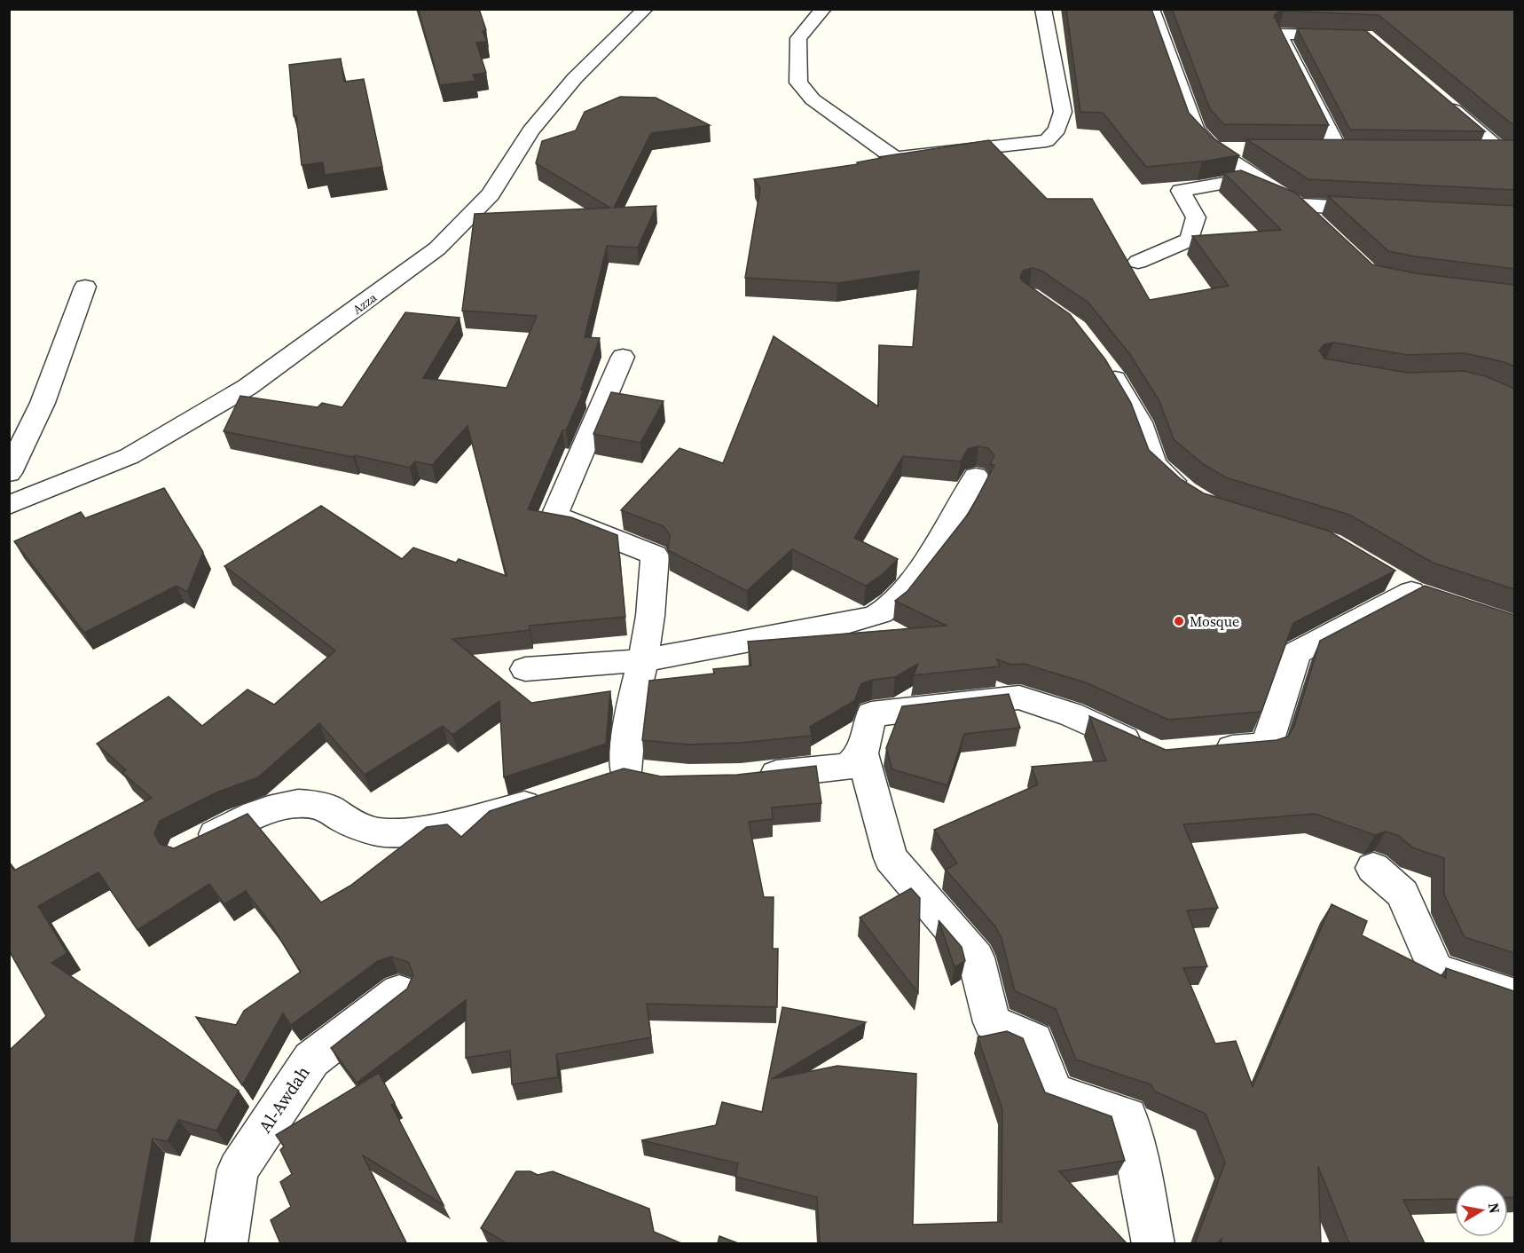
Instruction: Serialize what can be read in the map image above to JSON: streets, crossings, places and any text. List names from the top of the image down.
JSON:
{
  "streets": {
    "street": ["Azza", "Al-Awdah"]
  },
  "places": ["Mosque"],
  "north": "right"
}
